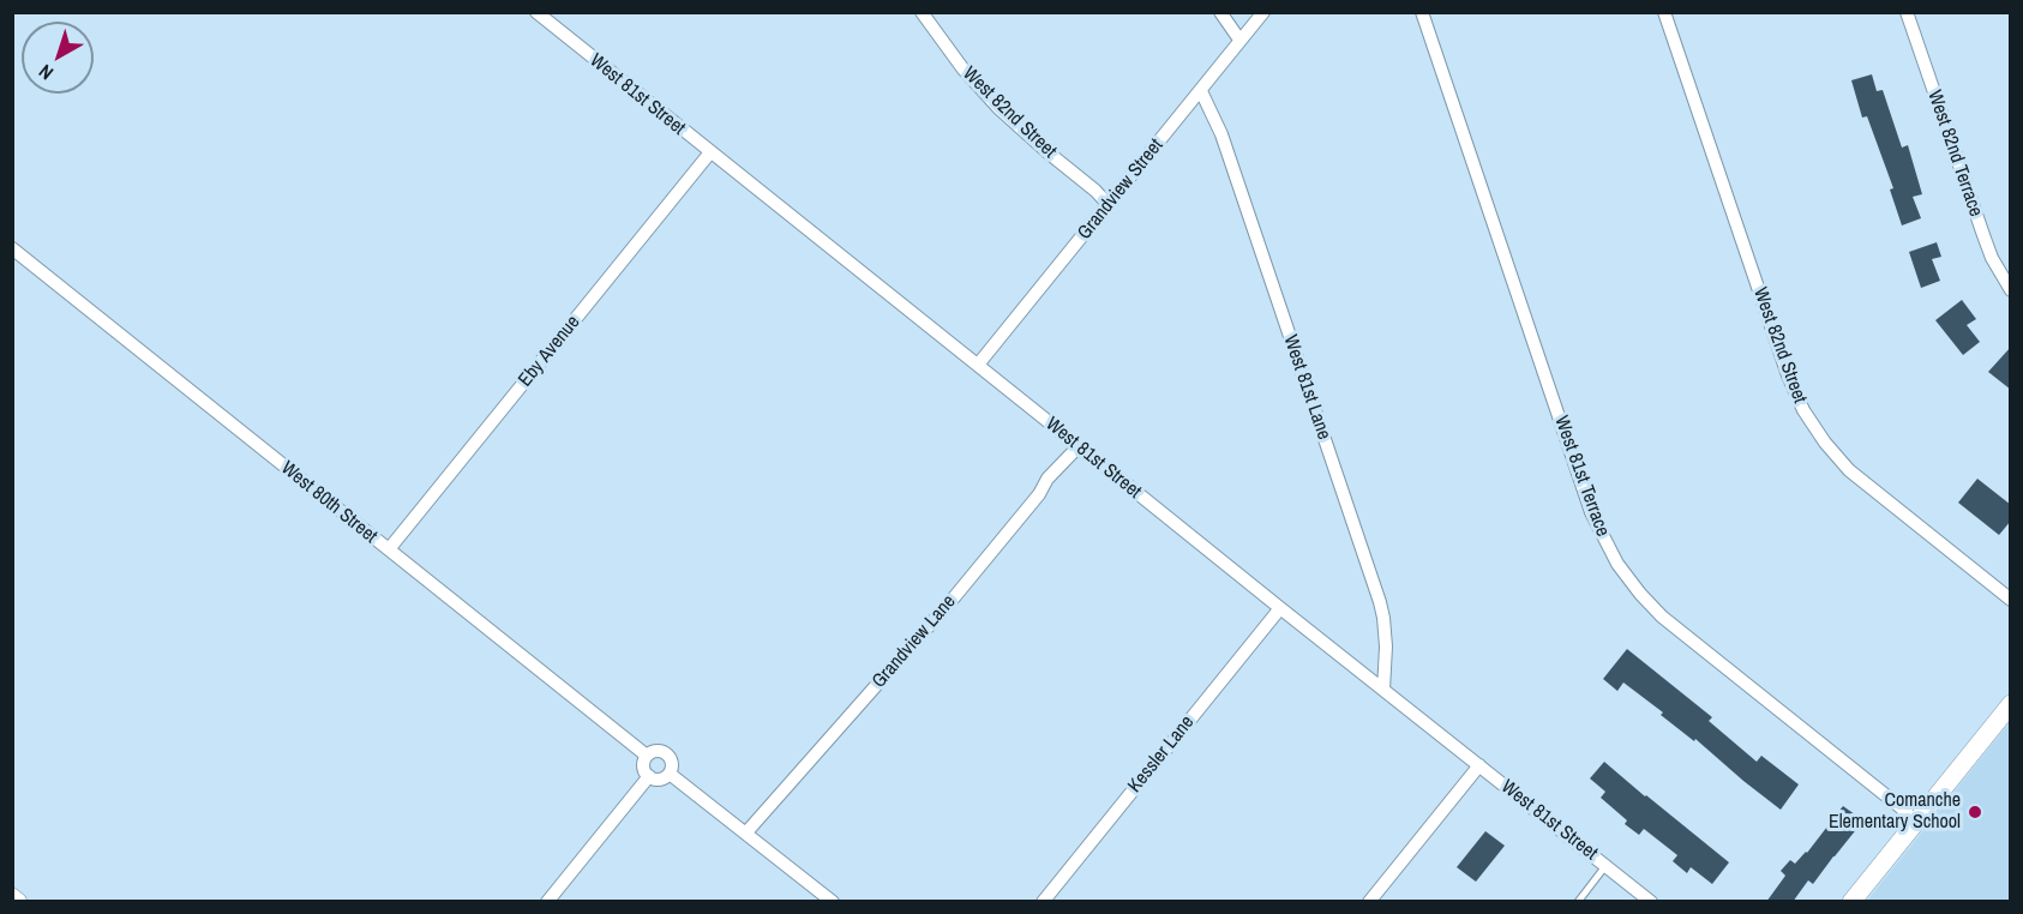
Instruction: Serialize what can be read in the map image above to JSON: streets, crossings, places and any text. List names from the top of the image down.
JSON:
{
  "streets": {
    "street": [
      "West 81st Street",
      "West 82nd Street",
      "West 82nd Terrace",
      "Grandview Street",
      "Eby Avenue",
      "West 81st Lane",
      "West 81st Terrace",
      "West 80th Street",
      "Grandview Lane",
      "Kessler Lane"
    ]
  },
  "crossings": [
    ["West 81st Street", "Grandview Street"],
    ["West 81st Street", "Eby Avenue"],
    ["West 81st Street", "West 81st Lane"],
    ["West 81st Street", "Grandview Lane"],
    ["West 81st Street", "Kessler Lane"],
    ["West 82nd Street", "Grandview Street"],
    ["Grandview Street", "West 81st Lane"],
    ["Eby Avenue", "West 80th Street"]
  ],
  "places": ["Comanche Elementary School"],
  "north": "bottom left"
}
